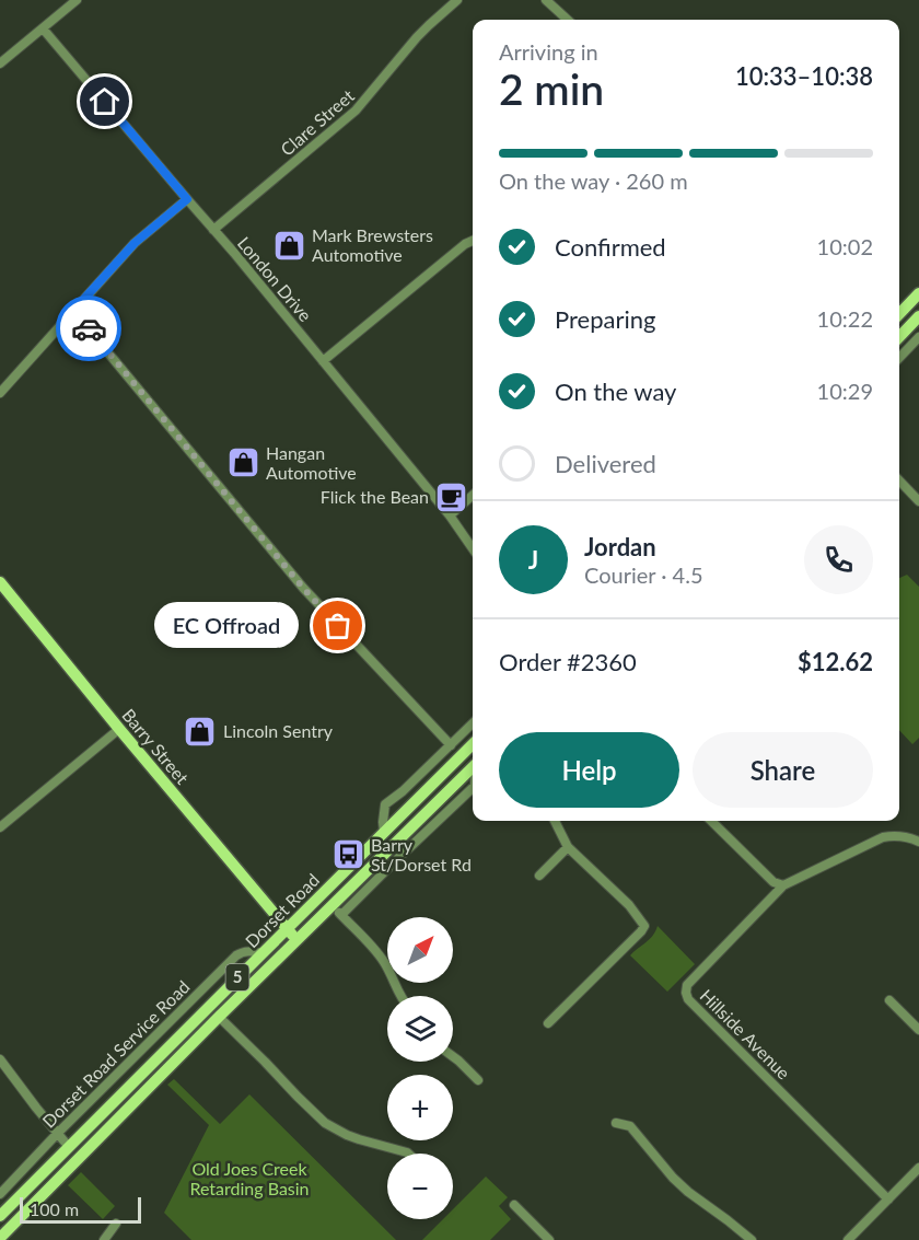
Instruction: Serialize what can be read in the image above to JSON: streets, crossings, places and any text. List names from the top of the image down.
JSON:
{
  "streets": {
    "main road": ["Barry Street", "Dorset Road", "5"],
    "street": [
      "Clare Street",
      "London Drive",
      "Hillside Avenue",
      "Dorset Road Service Road"
    ]
  },
  "crossings": [
    ["Clare Street", "London Drive"],
    ["Barry Street", "Dorset Road"],
    ["Dorset Road", "Dorset Road Service Road"]
  ],
  "parks": ["Old Joes Creek Retarding Basin"],
  "places": {
    "shop": ["Mark Brewsters Automotive", "Hangan Automotive", "Lincoln Sentry"],
    "cafe": ["Flick the Bean"],
    "other": ["EC Offroad"],
    "bus stop": ["Barry St/Dorset Rd"]
  },
  "scale_bar": "100 m",
  "north": "top right",
  "page": {
    "heading": ["2 min", "Arriving in", "10:33–10:38"],
    "panel": [
      "Jordan",
      "Courier · 4.5",
      "Order #2360",
      "$12.62"
    ],
    "bar": "On the way · 260 m",
    "list": [
      ["Confirmed", "10:02"],
      ["Preparing", "10:22"],
      ["On the way", "10:29"],
      "Delivered"
    ],
    "round": "J",
    "bubble": "EC Offroad",
    "buttons": ["Help", "Share"],
    "map_buttons": ["+", "−"],
    "scale": "100 m"
  }
}
